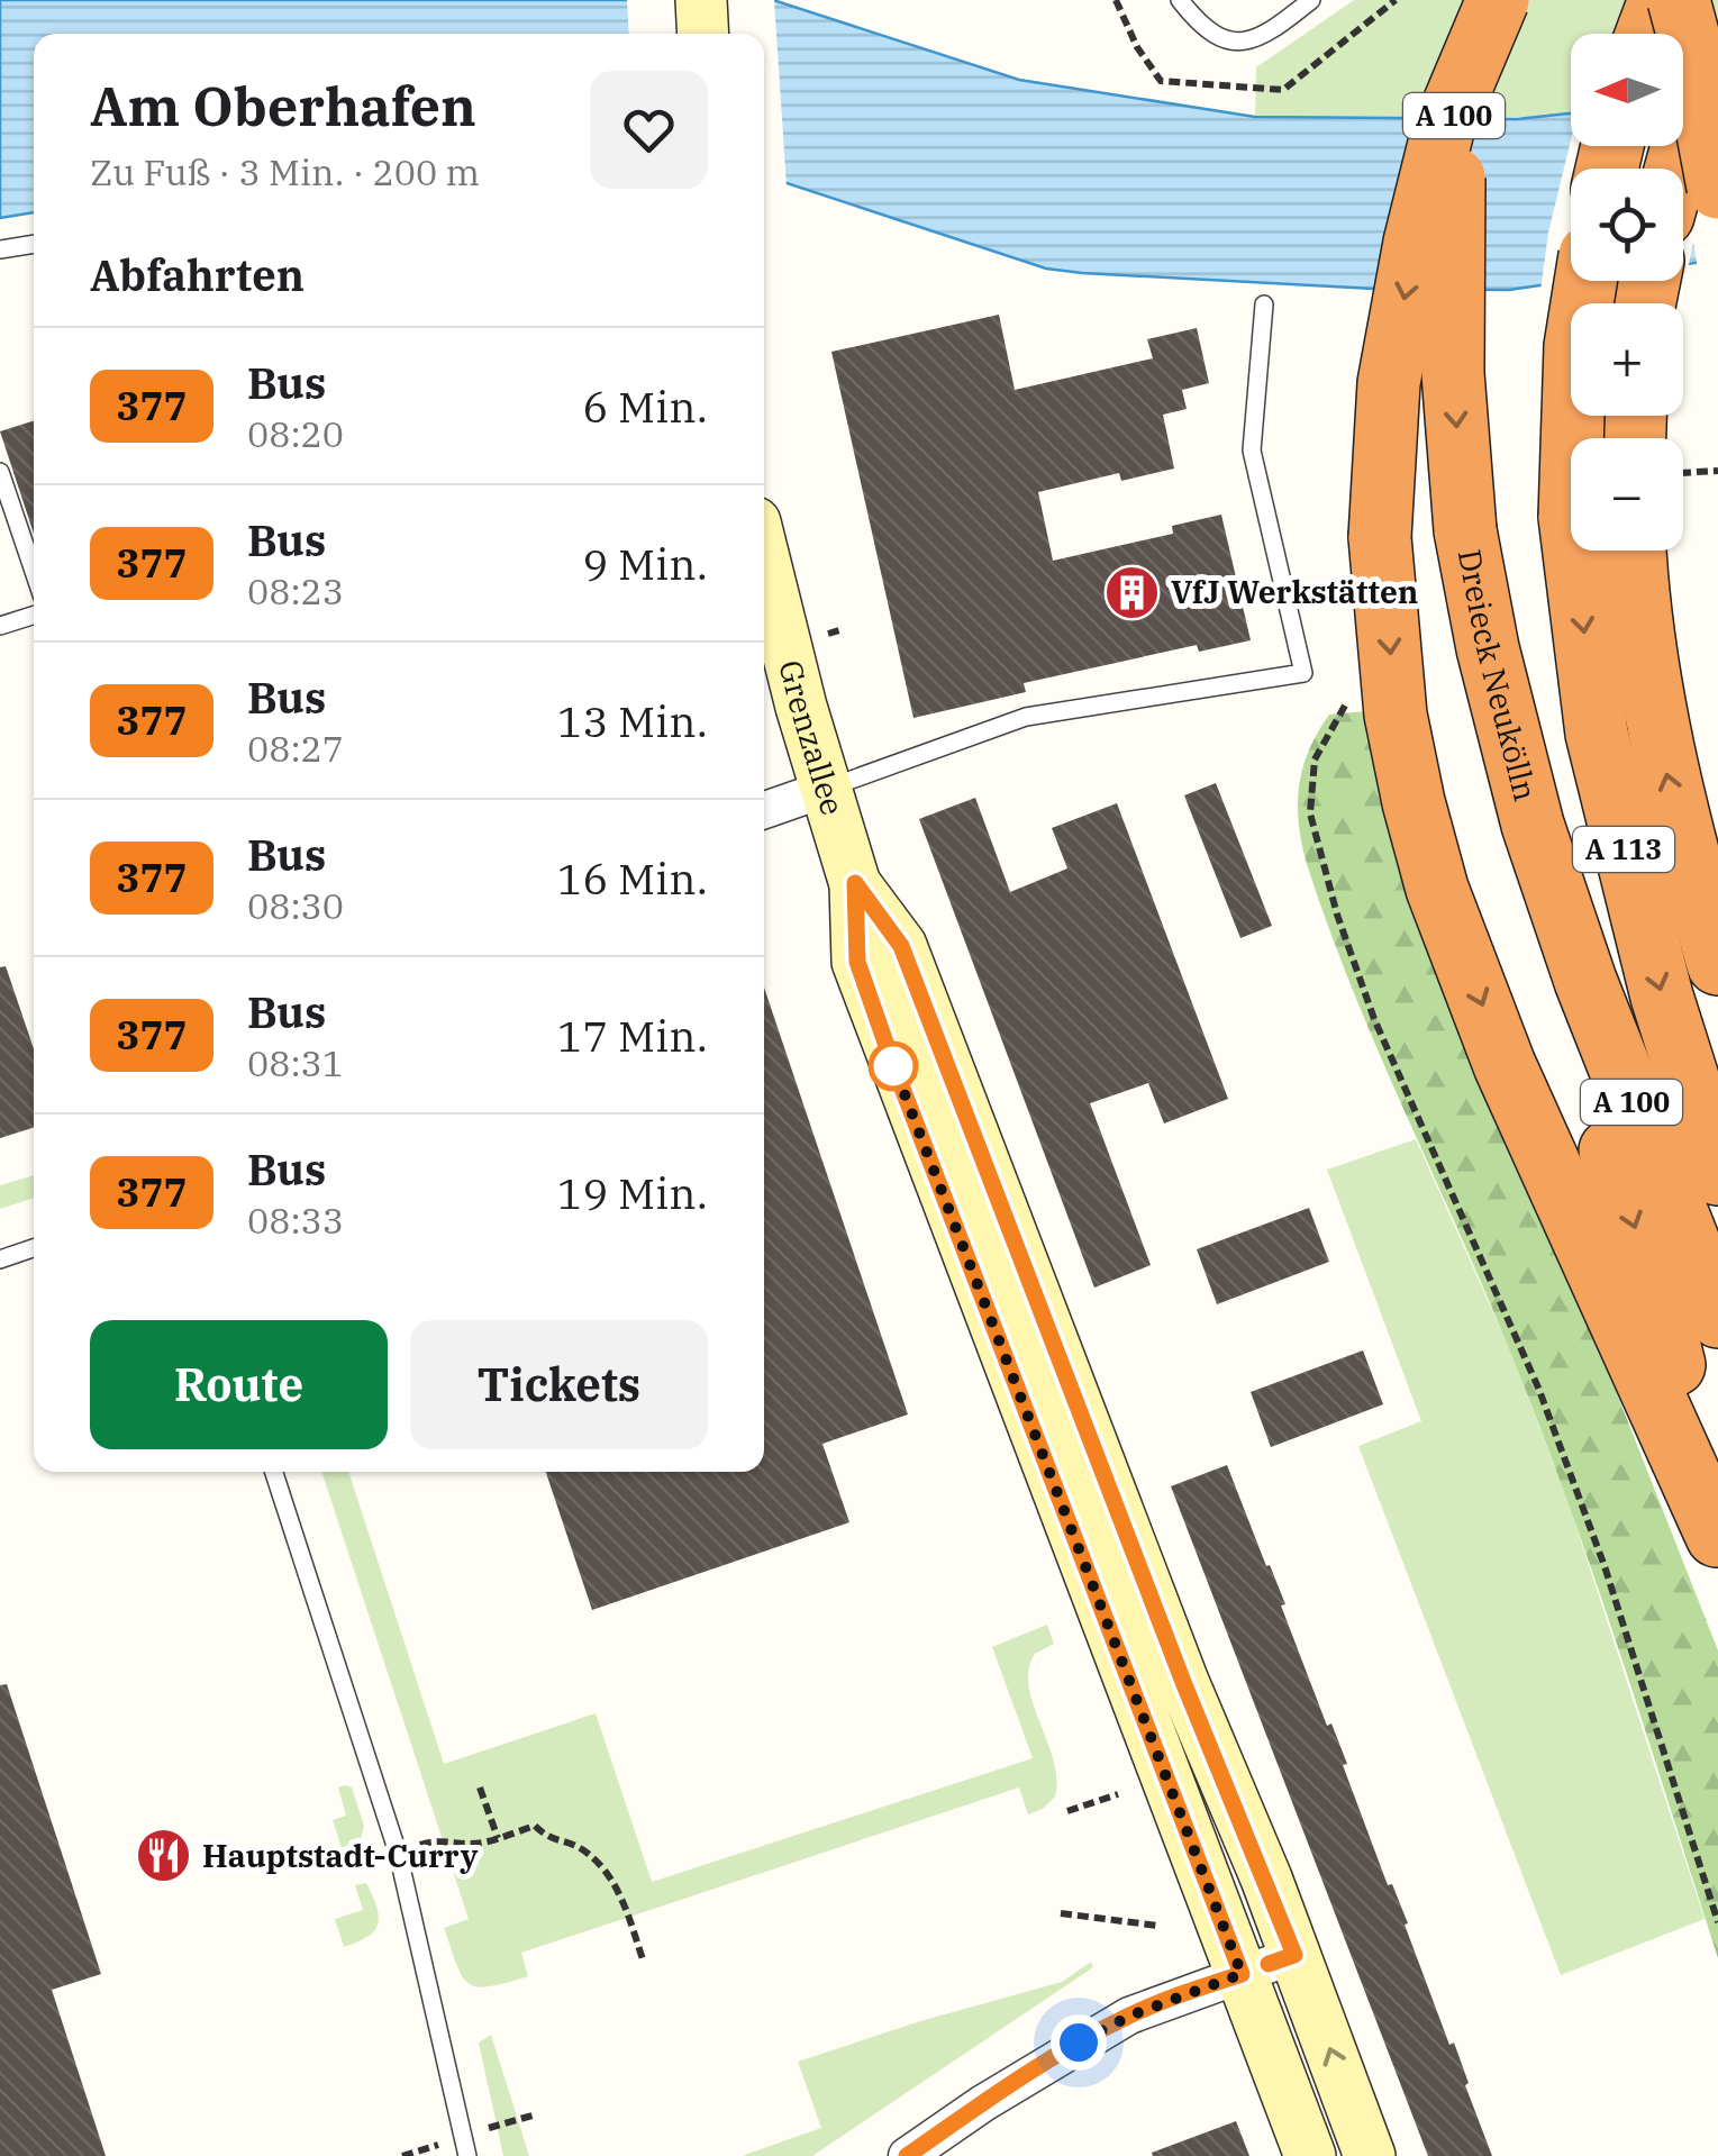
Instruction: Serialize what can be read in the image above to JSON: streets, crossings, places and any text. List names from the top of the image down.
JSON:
{
  "streets": {
    "highway": ["A 100", "Dreieck Neukölln", "A 113"],
    "main road": ["Grenzallee"]
  },
  "places": {
    "building": ["VfJ Werkstätten"],
    "restaurant": ["Hauptstadt-Curry"]
  },
  "lines": ["bus line 377"],
  "north": "left",
  "page": {
    "map_buttons": ["+", "−"],
    "heading": [
      ["Am Oberhafen", "Zu Fuß · 3 Min. · 200 m"],
      "Abfahrten"
    ],
    "list": [
      {
        "mark": "377",
        "name": "Bus",
        "note": "08:20",
        "value": "6 Min."
      },
      {
        "mark": "377",
        "name": "Bus",
        "note": "08:23",
        "value": "9 Min."
      },
      {
        "mark": "377",
        "name": "Bus",
        "note": "08:27",
        "value": "13 Min."
      },
      {
        "mark": "377",
        "name": "Bus",
        "note": "08:30",
        "value": "16 Min."
      },
      {
        "mark": "377",
        "name": "Bus",
        "note": "08:31",
        "value": "17 Min."
      },
      {
        "mark": "377",
        "name": "Bus",
        "note": "08:33",
        "value": "19 Min."
      }
    ],
    "buttons": ["Route", "Tickets"]
  }
}
